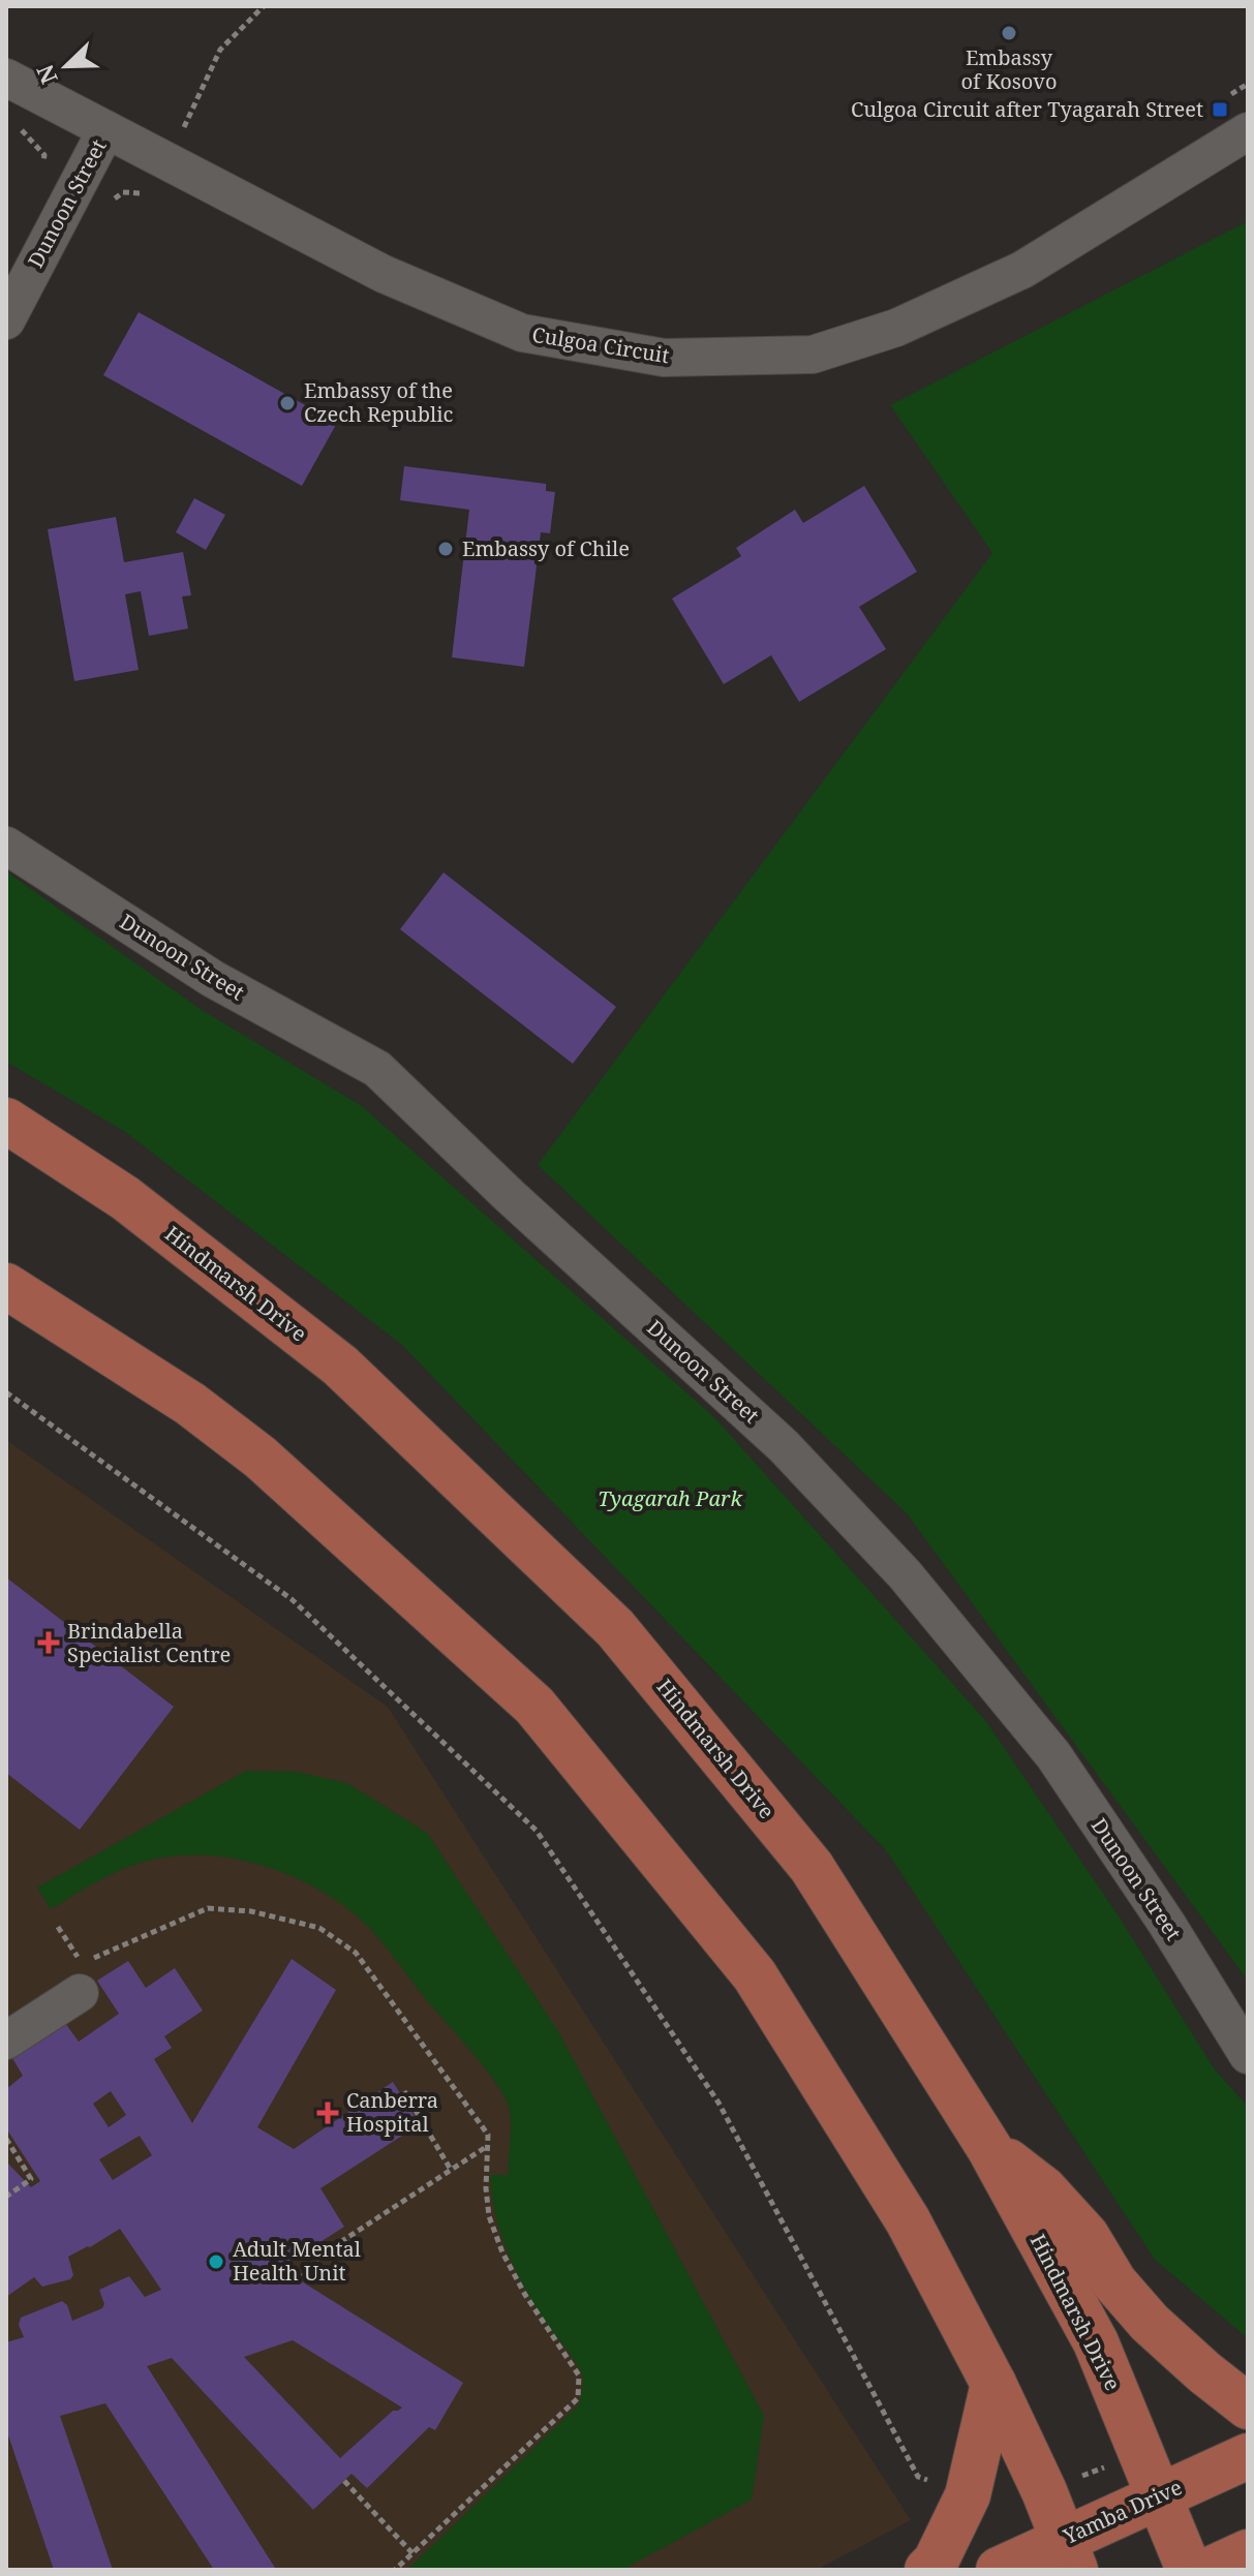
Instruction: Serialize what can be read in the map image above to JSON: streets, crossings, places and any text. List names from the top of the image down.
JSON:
{
  "streets": {
    "main road": ["Hindmarsh Drive", "Yamba Drive"],
    "street": ["Dunoon Street", "Culgoa Circuit"]
  },
  "crossings": [
    ["Dunoon Street", "Culgoa Circuit"],
    ["Hindmarsh Drive", "Yamba Drive"]
  ],
  "parks": ["Tyagarah Park"],
  "places": {
    "other": [
      "Embassy of Kosovo",
      "Embassy of the Czech Republic",
      "Embassy of Chile",
      "Adult Mental Health Unit"
    ],
    "transit": ["Culgoa Circuit after Tyagarah Street"],
    "health": ["Brindabella Specialist Centre", "Canberra Hospital"]
  },
  "north": "bottom left"
}
